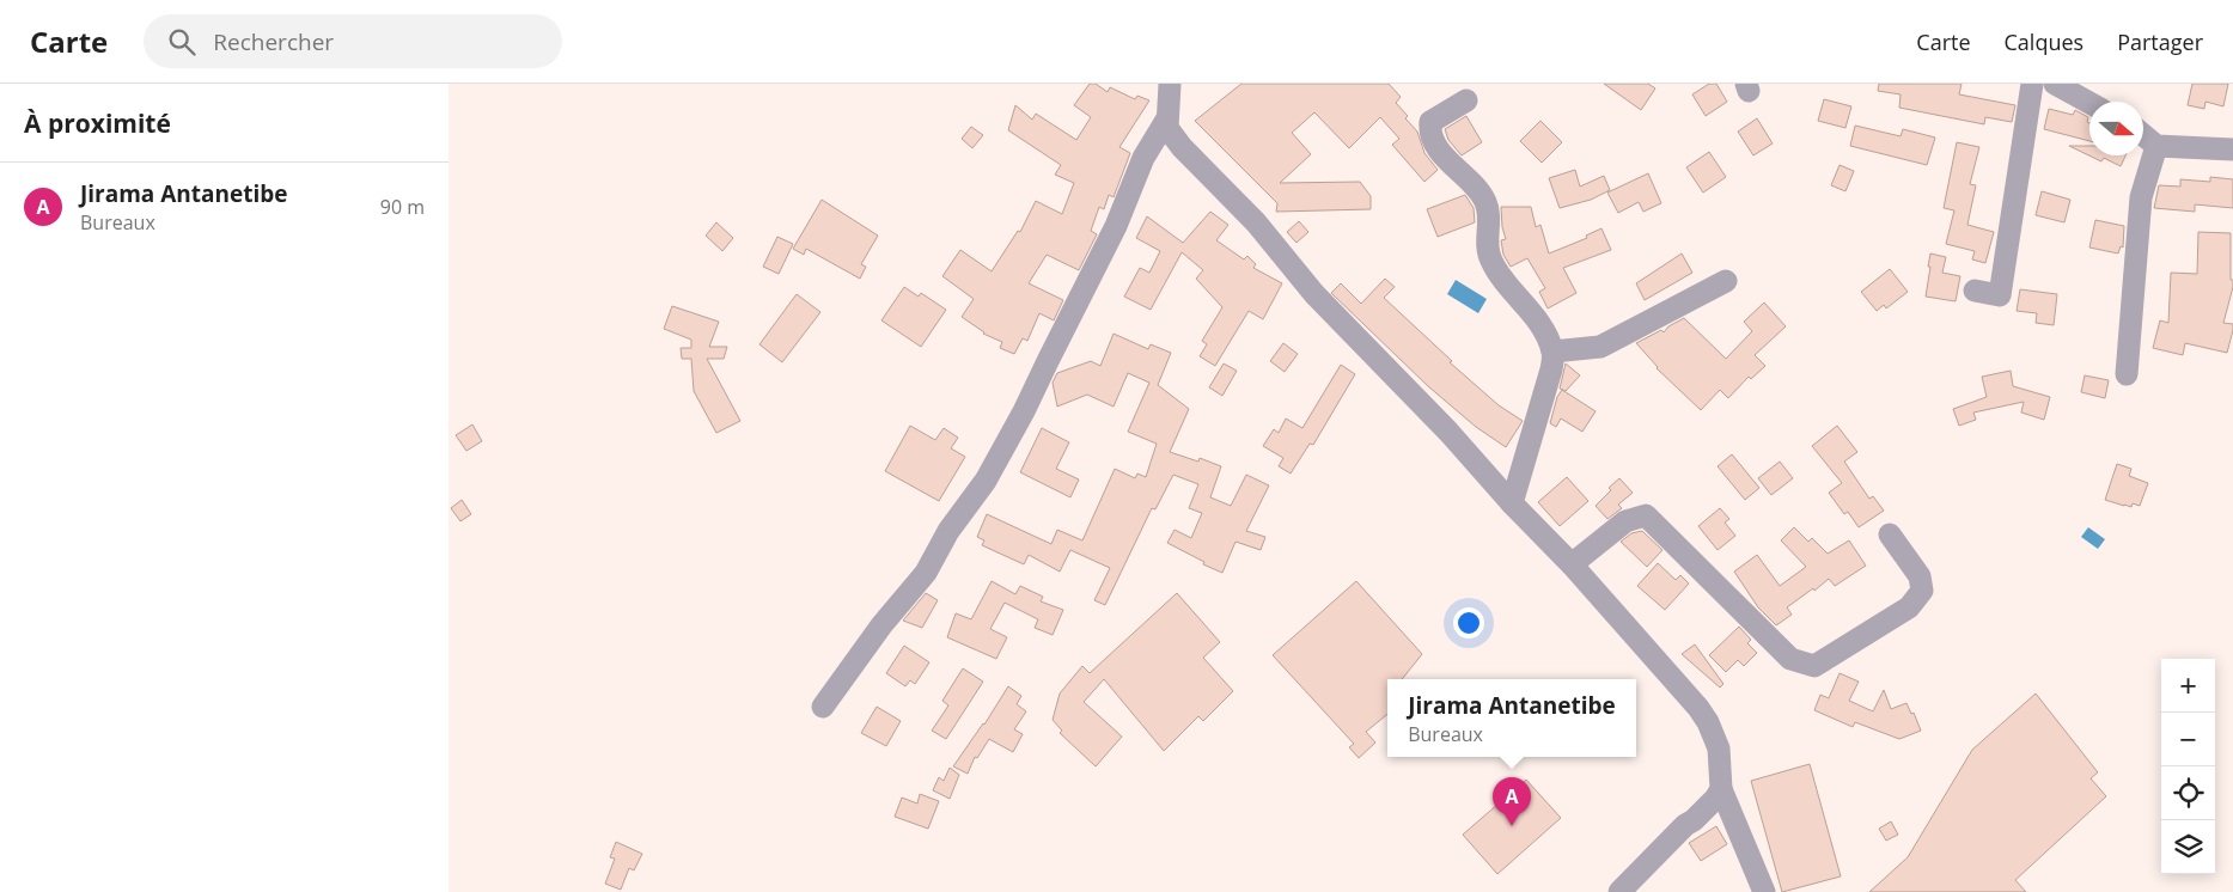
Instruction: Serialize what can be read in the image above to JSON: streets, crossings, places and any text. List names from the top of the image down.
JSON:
{
  "north": "right",
  "page": {
    "header": "Carte",
    "search": "Rechercher",
    "nav": ["Carte", "Calques", "Partager"],
    "heading": "À proximité",
    "list": [
      {
        "mark": "A",
        "name": "Jirama Antanetibe",
        "note": "Bureaux",
        "value": "90 m"
      }
    ],
    "map_buttons": ["+", "−"],
    "popup": ["Jirama Antanetibe", "Bureaux"],
    "pins": "A"
  }
}
